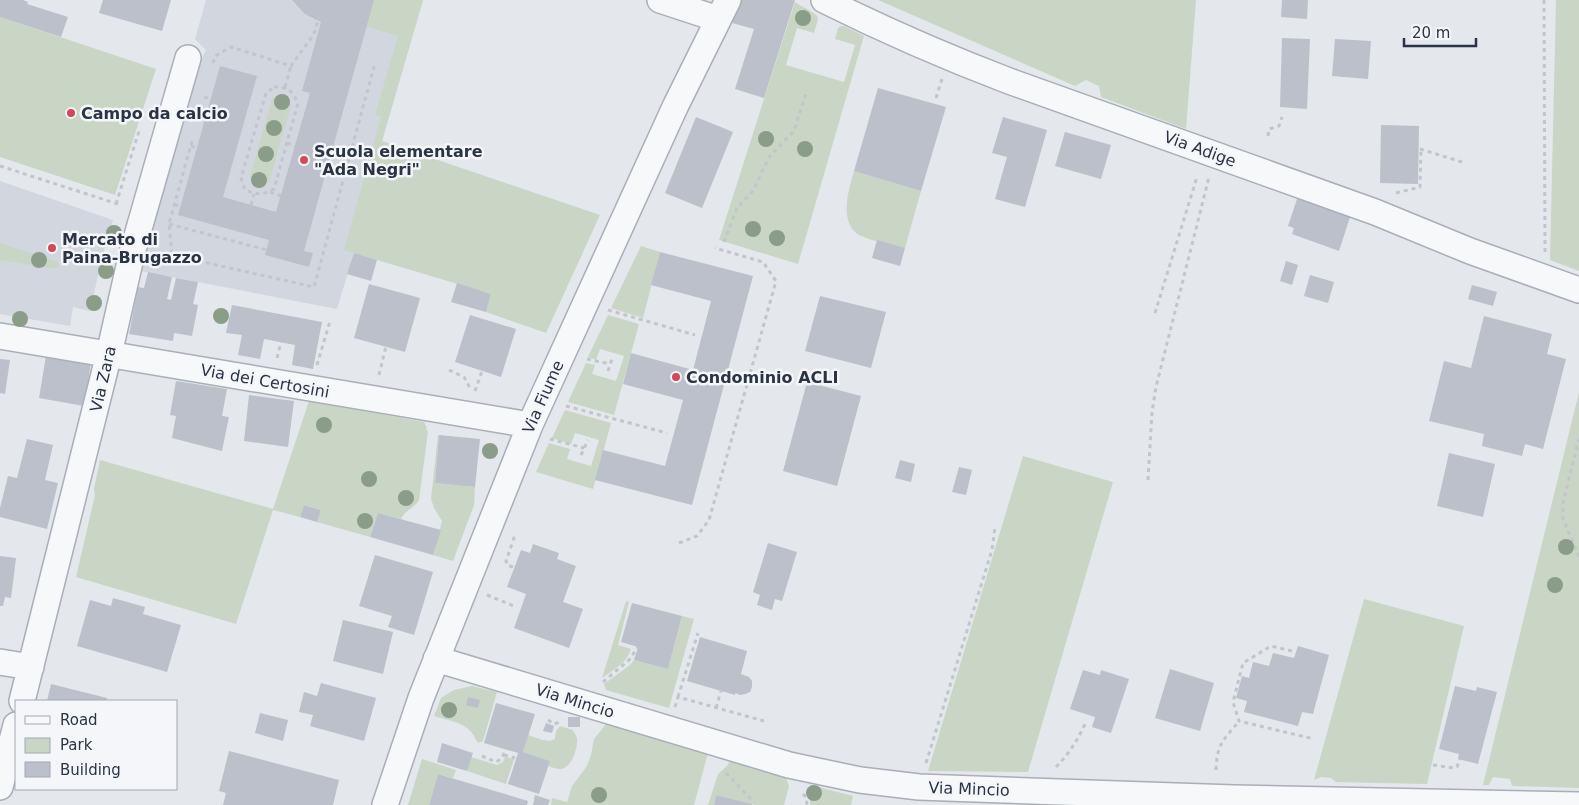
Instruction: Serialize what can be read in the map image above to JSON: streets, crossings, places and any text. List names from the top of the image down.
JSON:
{
  "streets": {
    "street": [
      "Via Adige",
      "Via Zara",
      "Via dei Certosini",
      "Via Fiume",
      "Via Mincio"
    ]
  },
  "crossings": [
    ["Via Zara", "Via dei Certosini"],
    ["Via dei Certosini", "Via Fiume"],
    ["Via Fiume", "Via Mincio"]
  ],
  "places": [
    "Campo da calcio",
    "Scuola elementare \"Ada Negri\"",
    "Mercato di Paina-Brugazzo",
    "Condominio ACLI"
  ],
  "legend": ["Road", "Park", "Building"],
  "scale_bar": "20 m"
}
